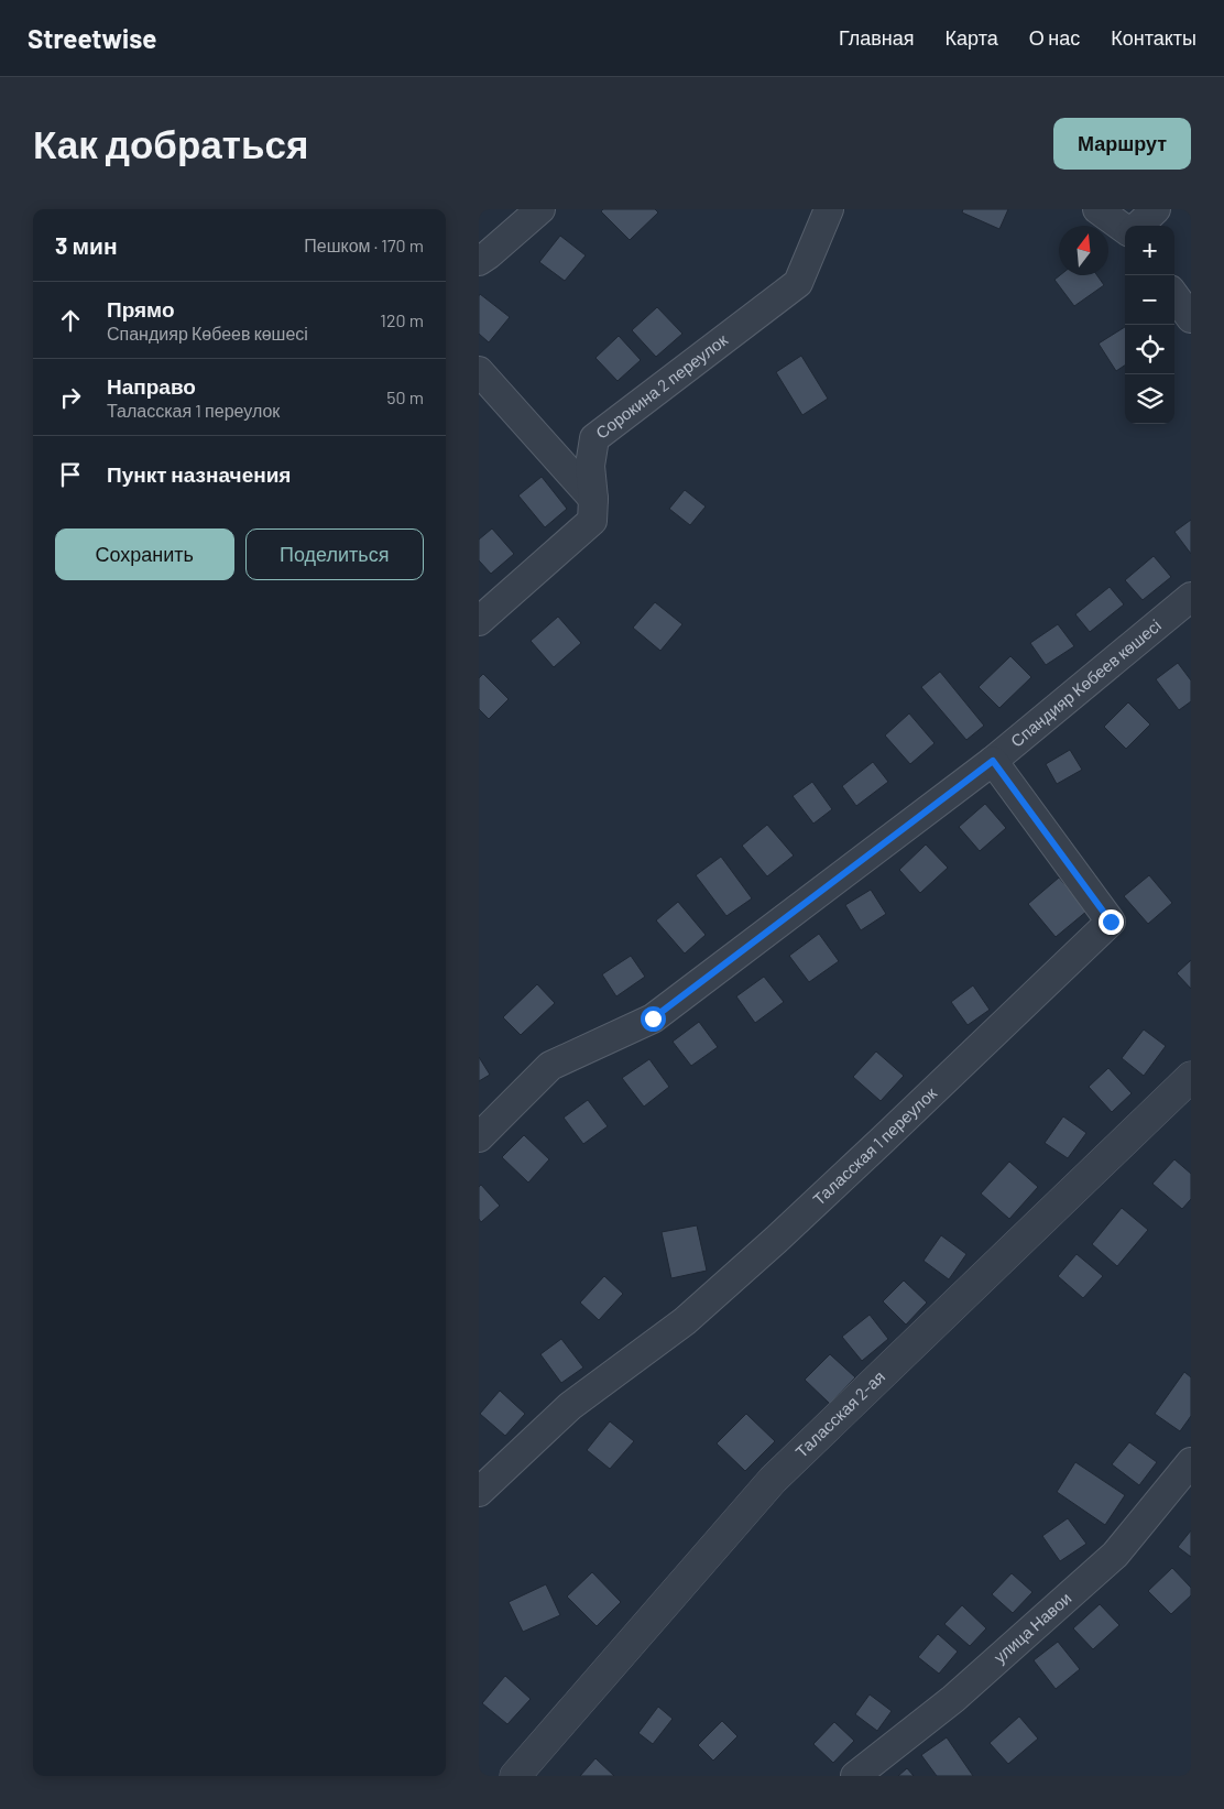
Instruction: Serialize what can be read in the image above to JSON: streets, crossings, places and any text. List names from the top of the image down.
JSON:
{
  "streets": {
    "street": [
      "Сорокина 2 переулок",
      "Спандияр Көбеев көшесі",
      "Таласская 1 переулок",
      "Таласская 2-ая",
      "улица Навои"
    ]
  },
  "crossings": [
    ["Спандияр Көбеев көшесі", "Таласская 1 переулок"]
  ],
  "north": "top",
  "page": {
    "header": "Streetwise",
    "nav": [
      "Главная",
      "Карта",
      "О нас",
      "Контакты"
    ],
    "buttons": [
      "Маршрут",
      ["Сохранить", "Поделиться"]
    ],
    "title": "Как добраться",
    "heading": ["3 мин", "Пешком · 170 m"],
    "map_buttons": ["+", "−"],
    "list": [
      ["Прямо", "Спандияр Көбеев көшесі", "120 m"],
      ["Направо", "Таласская 1 переулок", "50 m"],
      "Пункт назначения"
    ]
  }
}
